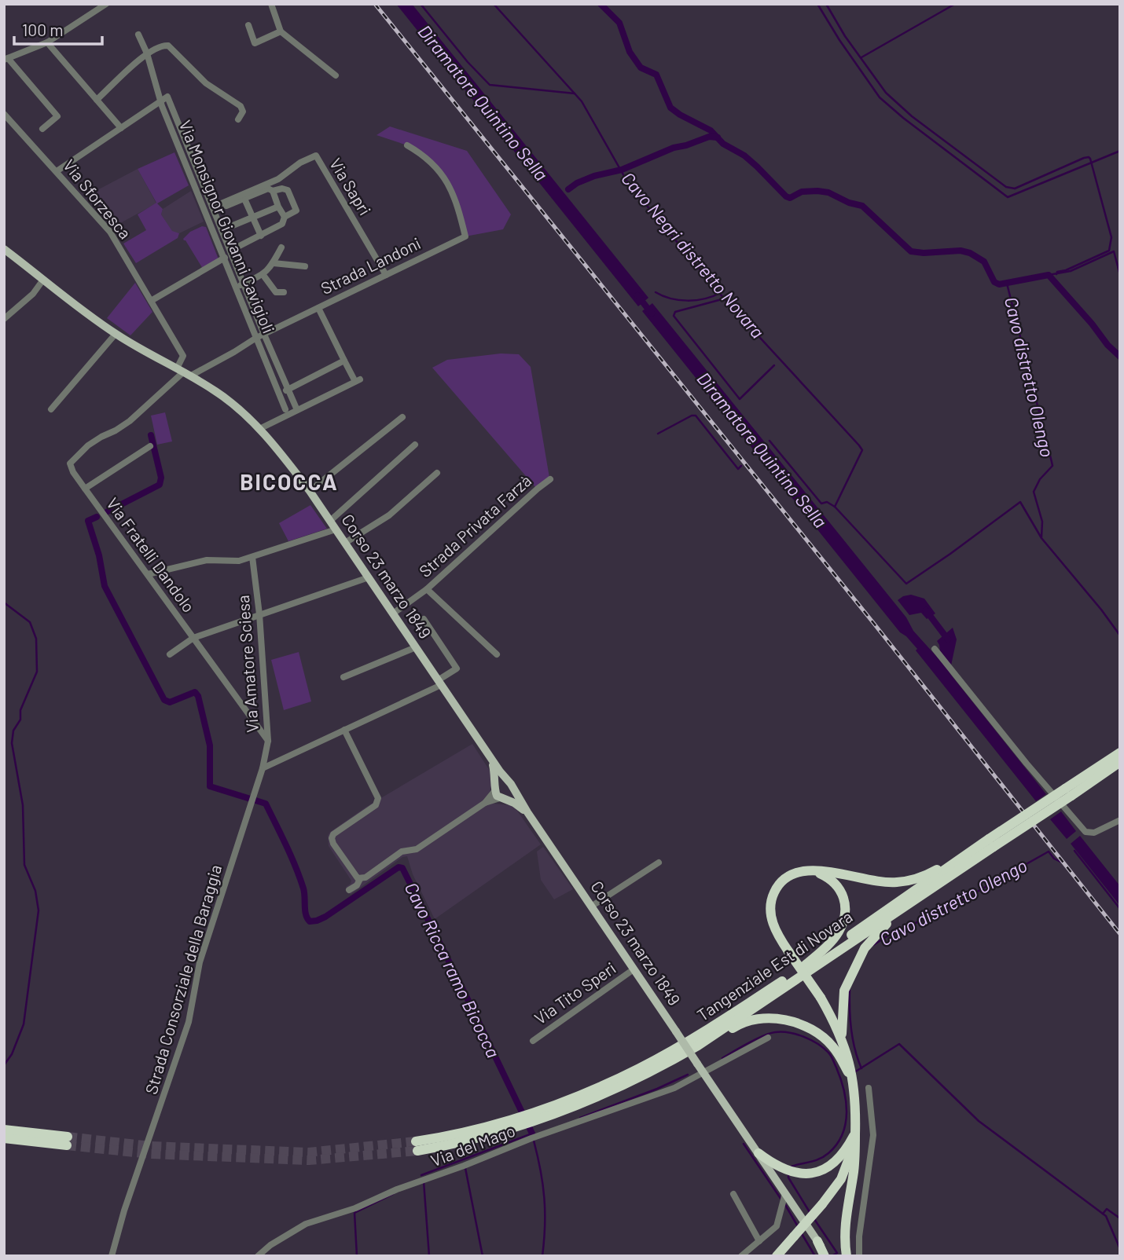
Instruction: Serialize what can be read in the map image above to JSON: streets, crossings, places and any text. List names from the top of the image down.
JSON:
{
  "streets": {
    "highway": ["Tangenziale Est di Novara"],
    "main road": ["Corso 23 marzo 1849"],
    "street": [
      "Via Sapri",
      "Via Sforzesca",
      "Via Monsignor Giovanni Cavigioli",
      "Strada Landoni",
      "Strada Privata Farzà",
      "Via Fratelli Dandolo",
      "Via Amatore Sciesa",
      "Strada Consorziale della Baraggia",
      "Via Tito Speri",
      "Via del Mago"
    ]
  },
  "crossings": [
    ["Via Sapri", "Via Monsignor Giovanni Cavigioli"],
    ["Via Sapri", "Strada Landoni"],
    ["Via Sforzesca", "Strada Landoni"],
    ["Via Sforzesca", "Corso 23 marzo 1849"],
    ["Via Monsignor Giovanni Cavigioli", "Strada Landoni"],
    ["Strada Landoni", "Via Fratelli Dandolo"],
    ["Strada Landoni", "Corso 23 marzo 1849"],
    ["Strada Privata Farzà", "Corso 23 marzo 1849"],
    ["Via Fratelli Dandolo", "Via Amatore Sciesa"],
    ["Corso 23 marzo 1849", "Via Tito Speri"],
    ["Corso 23 marzo 1849", "Via del Mago"],
    ["Via Amatore Sciesa", "Strada Consorziale della Baraggia"]
  ],
  "districts": ["BICOCCA"],
  "water": [
    "Diramatore Quintino Sella",
    "Cavo Negri distretto Novara",
    "Cavo distretto Olengo",
    "Cavo Ricca ramo Bicocca"
  ],
  "scale_bar": "100 m"
}
